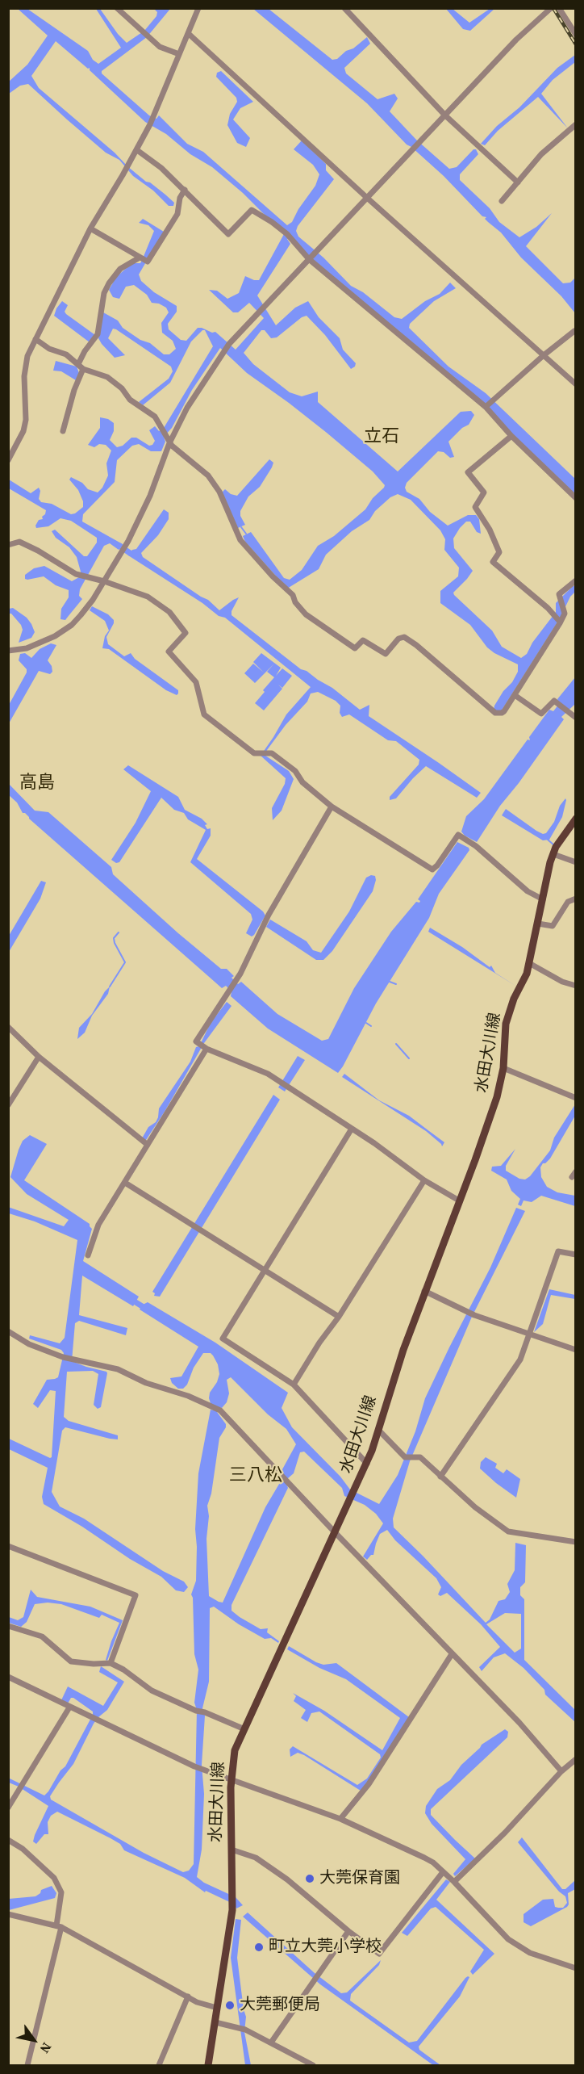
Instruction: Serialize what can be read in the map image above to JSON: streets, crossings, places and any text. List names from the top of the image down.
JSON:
{
  "streets": {
    "main road": ["水田大川線"]
  },
  "districts": ["立石", "高島", "三八松"],
  "places": ["大莞保育園", "町立大莞小学校", "大莞郵便局"],
  "north": "bottom right"
}
